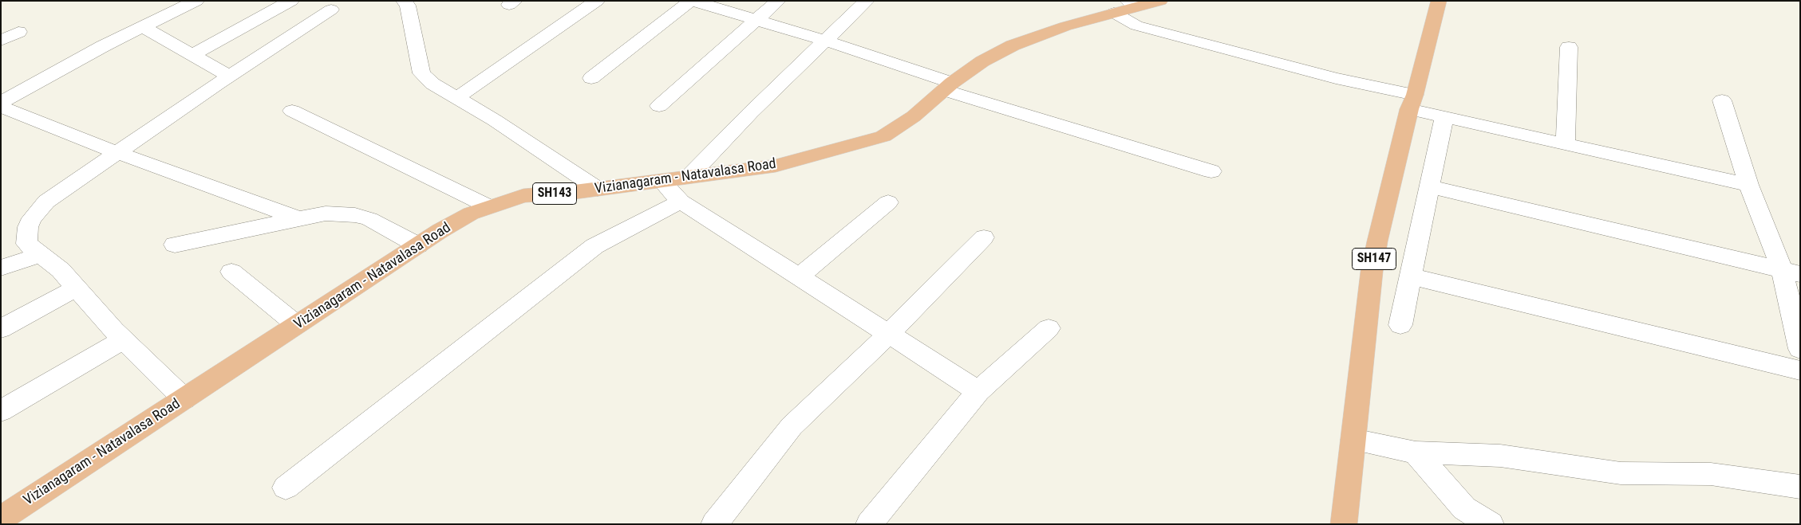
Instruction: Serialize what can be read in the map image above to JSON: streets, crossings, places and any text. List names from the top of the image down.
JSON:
{
  "streets": {
    "main road": ["Vizianagaram - Natavalasa Road", "SH143", "SH147"]
  }
}
